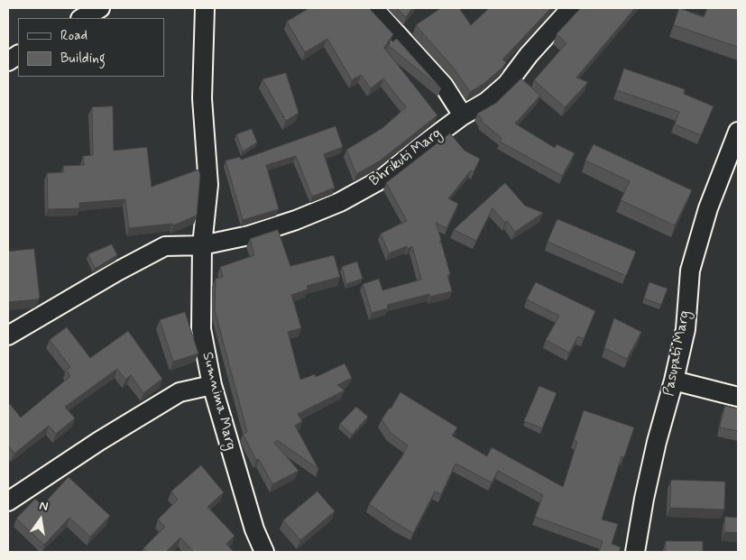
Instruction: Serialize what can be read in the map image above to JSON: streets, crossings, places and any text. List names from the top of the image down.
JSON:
{
  "streets": {
    "street": ["Bhrikuti Marg", "Pasupati Marg", "Sumnima Marg"]
  },
  "crossings": [
    ["Bhrikuti Marg", "Sumnima Marg"]
  ],
  "legend": ["Road", "Building"],
  "north": "top"
}
